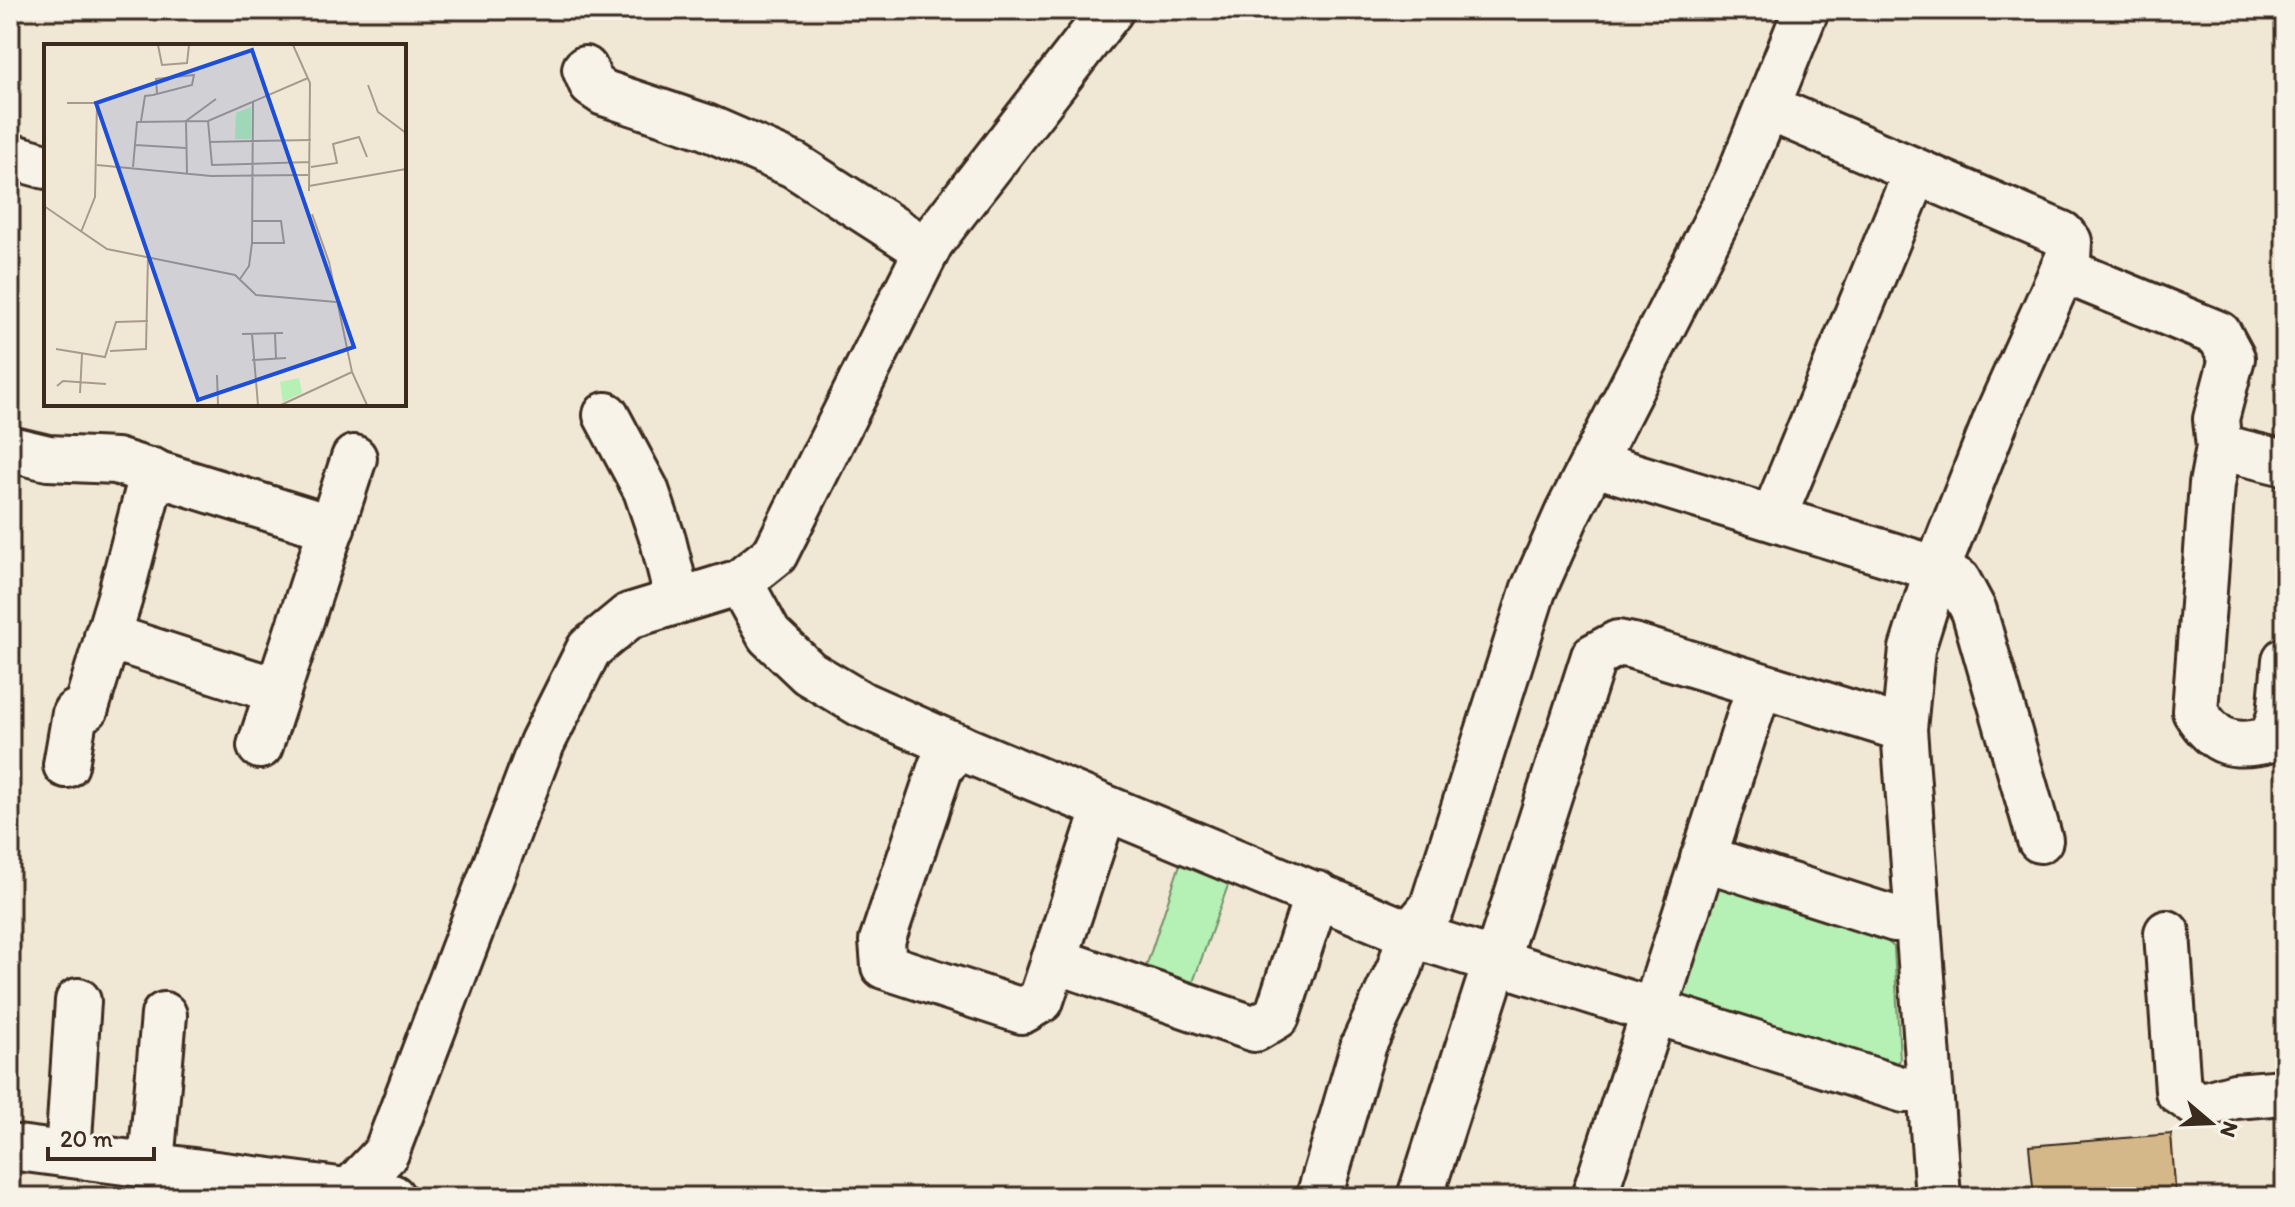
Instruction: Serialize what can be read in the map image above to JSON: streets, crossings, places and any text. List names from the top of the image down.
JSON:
{
  "scale_bar": "20 m",
  "north": "right"
}
